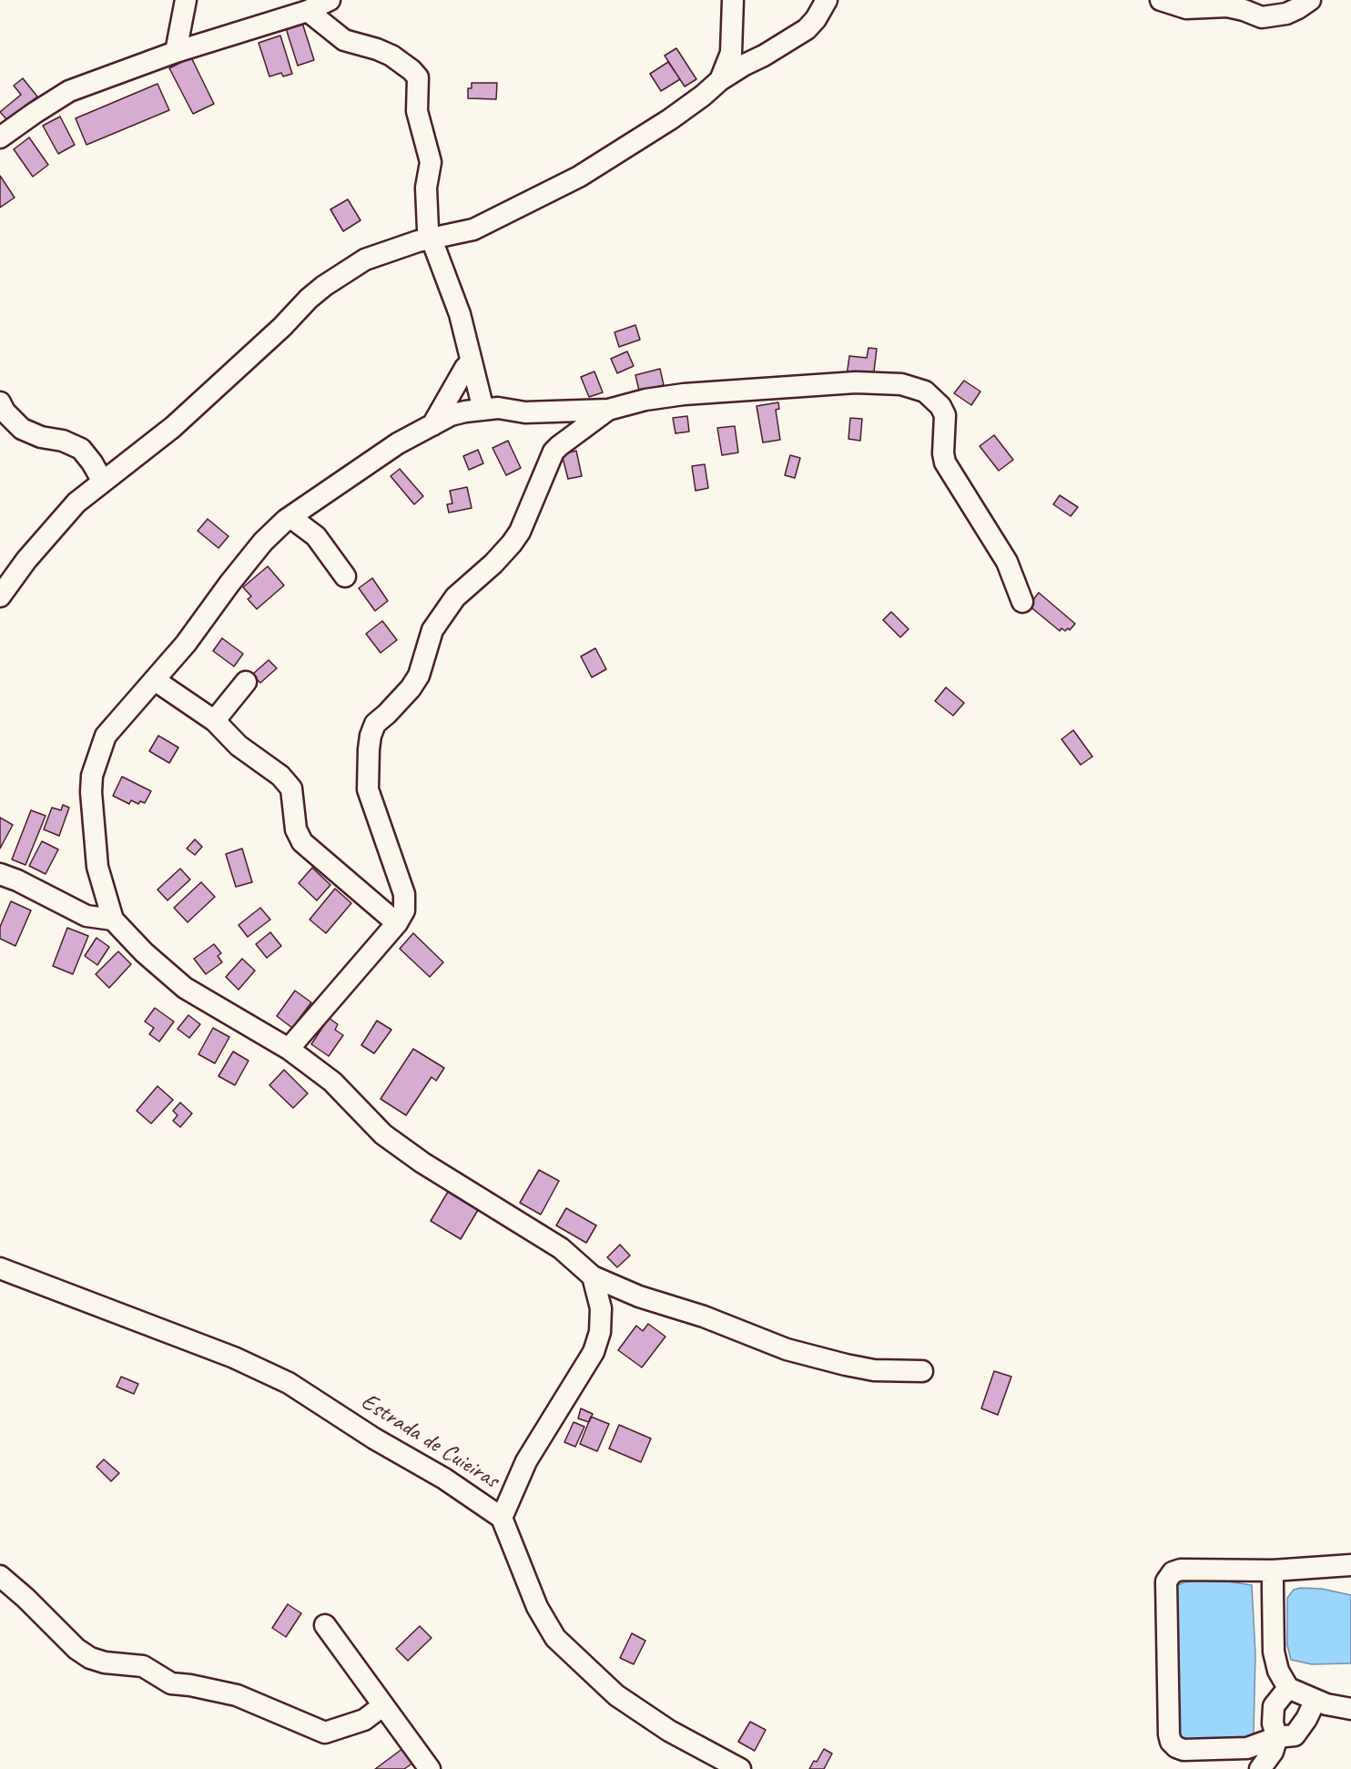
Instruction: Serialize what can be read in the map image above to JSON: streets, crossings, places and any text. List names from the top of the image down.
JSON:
{
  "streets": {
    "street": ["Estrada de Cuieiras"]
  }
}
